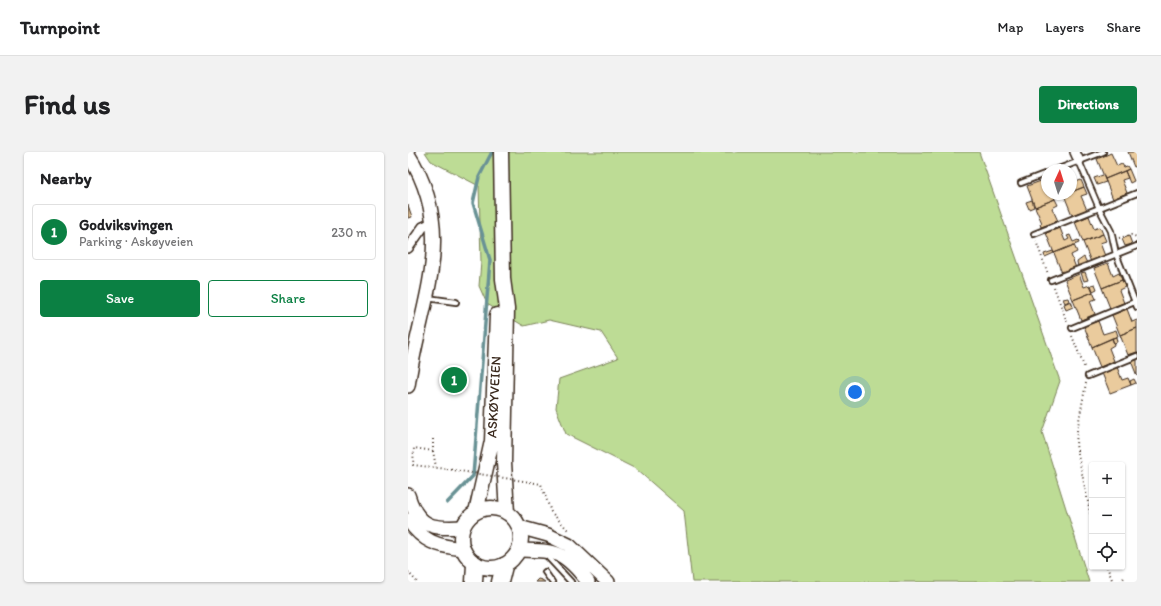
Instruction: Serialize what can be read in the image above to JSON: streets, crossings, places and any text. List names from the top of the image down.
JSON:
{
  "streets": {
    "main road": ["ASKØYVEIEN"]
  },
  "north": "top",
  "page": {
    "header": "Turnpoint",
    "nav": ["Map", "Layers", "Share"],
    "buttons": [
      "Directions",
      ["Save", "Share"]
    ],
    "title": "Find us",
    "heading": "Nearby",
    "list": [
      {
        "mark": "1",
        "name": "Godviksvingen",
        "note": "Parking · Askøyveien",
        "value": "230 m"
      }
    ],
    "pins": "1",
    "map_buttons": ["+", "−"]
  }
}
